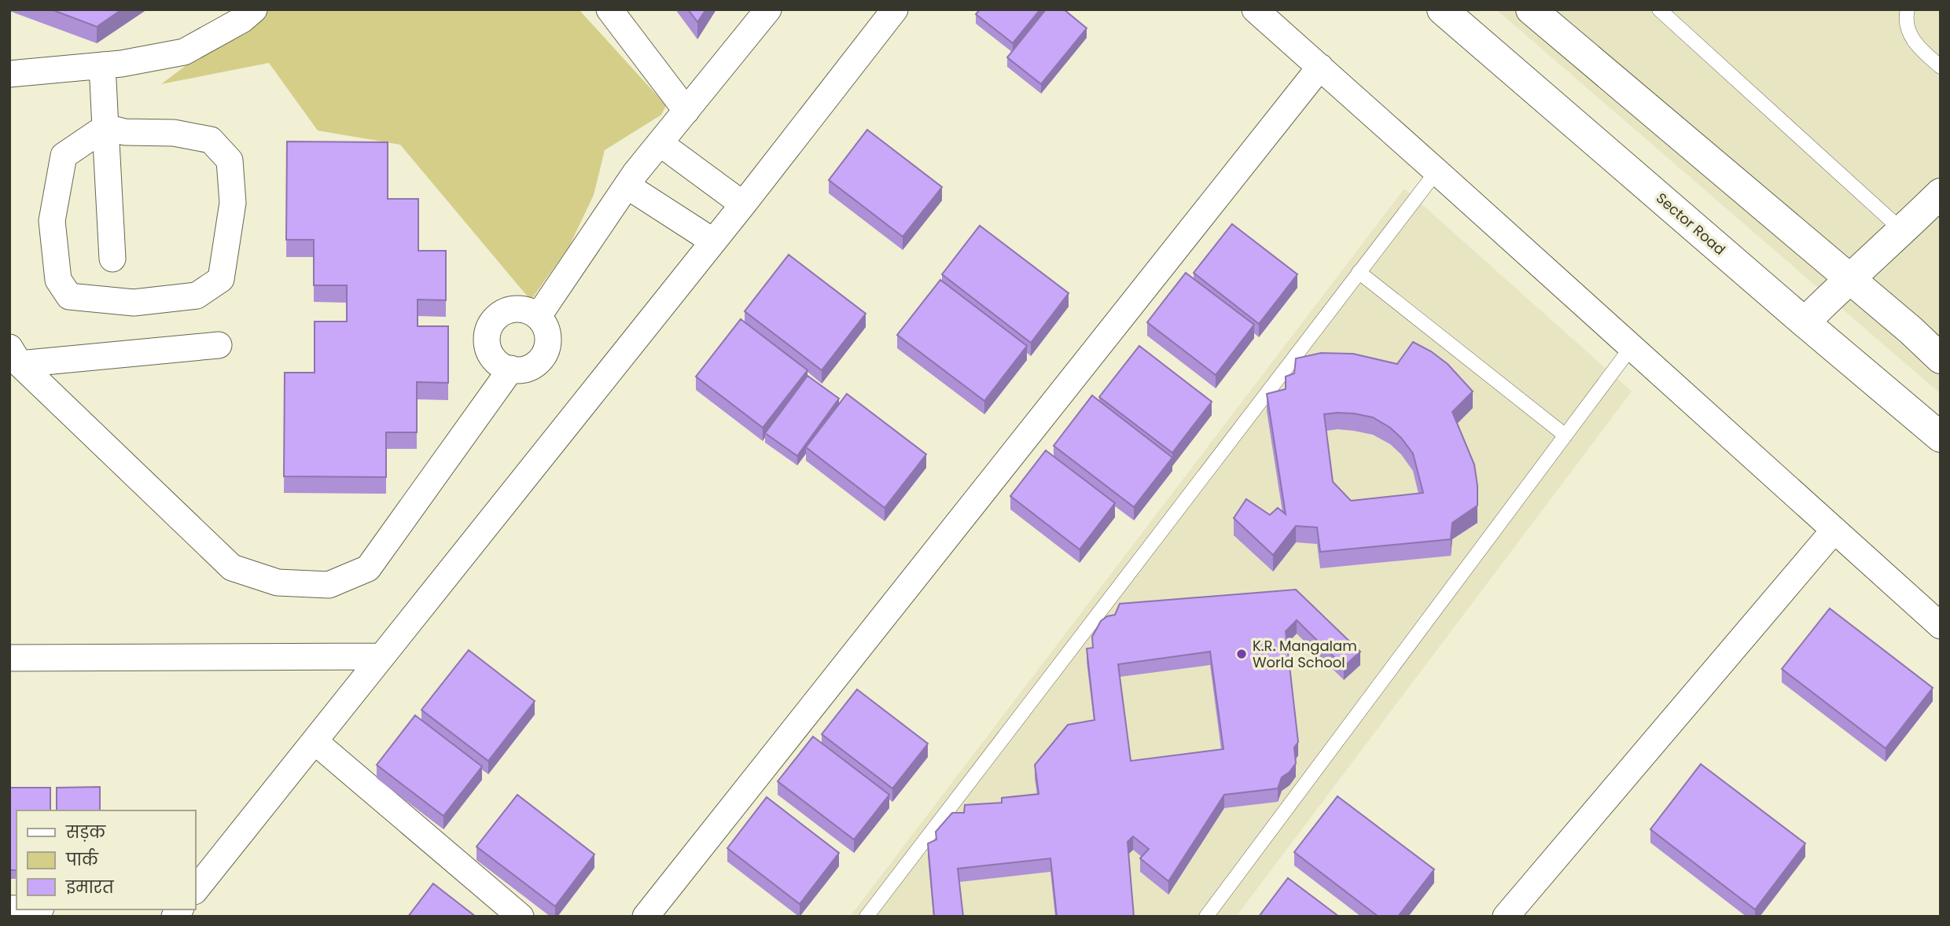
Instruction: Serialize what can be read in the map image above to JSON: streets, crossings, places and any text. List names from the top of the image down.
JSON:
{
  "streets": {
    "main road": ["Sector Road"]
  },
  "places": ["K.R. Mangalam World School"],
  "legend": ["सड़क", "पार्क", "इमारत"]
}
